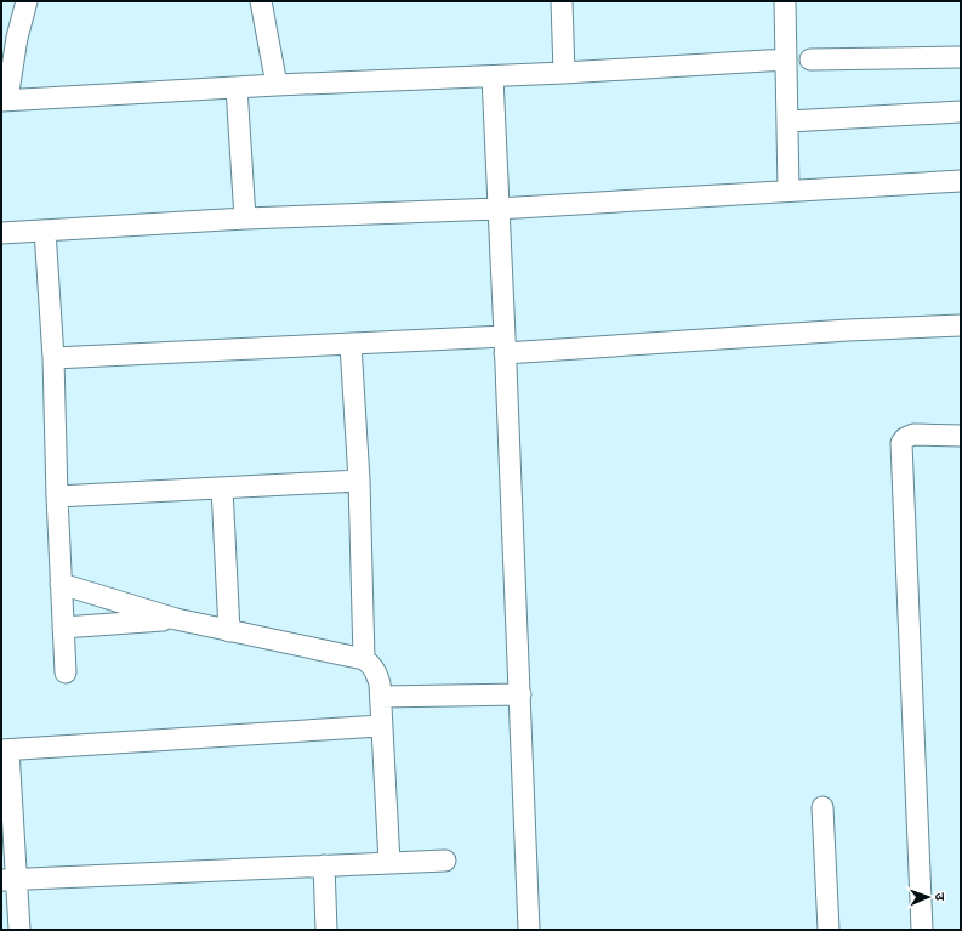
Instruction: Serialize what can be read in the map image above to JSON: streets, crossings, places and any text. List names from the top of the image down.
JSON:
{
  "north": "right"
}
